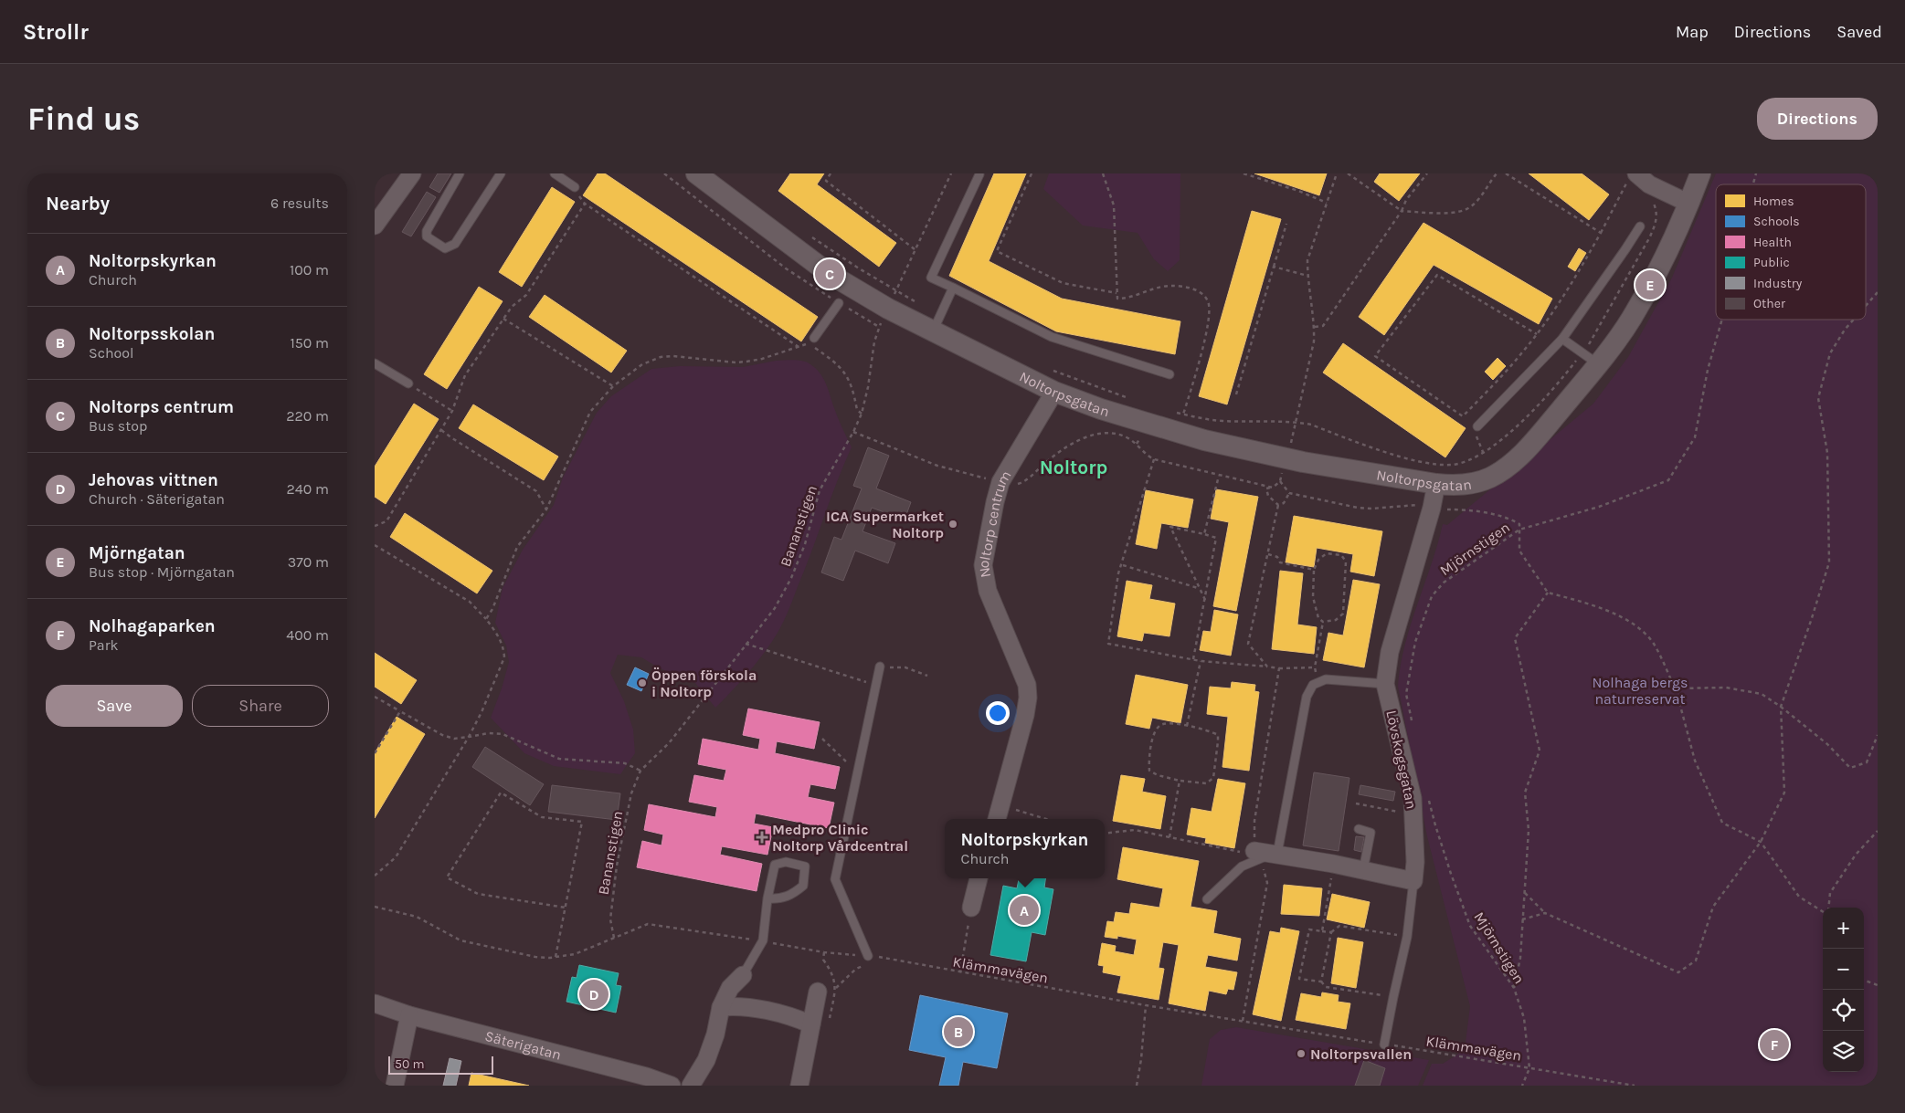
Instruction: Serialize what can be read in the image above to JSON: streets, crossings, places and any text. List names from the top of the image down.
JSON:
{
  "streets": {
    "street": [
      "Noltorpsgatan",
      "Noltorp centrum",
      "Lövskogsgatan",
      "Säterigatan"
    ],
    "path": ["Bananstigen", "Mjörnstigen", "Klämmavägen"]
  },
  "crossings": [
    ["Noltorpsgatan", "Noltorp centrum"],
    ["Noltorpsgatan", "Bananstigen"],
    ["Noltorpsgatan", "Lövskogsgatan"],
    ["Bananstigen", "Klämmavägen"],
    ["Mjörnstigen", "Klämmavägen"]
  ],
  "districts": ["Noltorp"],
  "parks": ["Nolhaga bergs naturreservat"],
  "places": {
    "other": ["ICA Supermarket Noltorp", "Öppen förskola i Noltorp", "Noltorpsvallen"],
    "health": ["Medpro Clinic Noltorp Vårdcentral"]
  },
  "legend": [
    "Homes",
    "Schools",
    "Health",
    "Public",
    "Industry",
    "Other"
  ],
  "scale_bar": "50 m",
  "page": {
    "header": "Strollr",
    "nav": ["Map", "Directions", "Saved"],
    "buttons": [
      "Directions",
      ["Save", "Share"]
    ],
    "title": "Find us",
    "heading": ["Nearby", "6 results"],
    "list": [
      {
        "mark": "A",
        "name": "Noltorpskyrkan",
        "note": "Church",
        "value": "100 m"
      },
      {
        "mark": "B",
        "name": "Noltorpsskolan",
        "note": "School",
        "value": "150 m"
      },
      {
        "mark": "C",
        "name": "Noltorps centrum",
        "note": "Bus stop",
        "value": "220 m"
      },
      {
        "mark": "D",
        "name": "Jehovas vittnen",
        "note": "Church · Säterigatan",
        "value": "240 m"
      },
      {
        "mark": "E",
        "name": "Mjörngatan",
        "note": "Bus stop · Mjörngatan",
        "value": "370 m"
      },
      {
        "mark": "F",
        "name": "Nolhagaparken",
        "note": "Park",
        "value": "400 m"
      }
    ],
    "pins": [
      "C",
      "E",
      "A",
      "D",
      "B",
      "F"
    ],
    "popup": ["Noltorpskyrkan", "Church"],
    "map_buttons": ["+", "−"],
    "scale": "50 m"
  }
}
